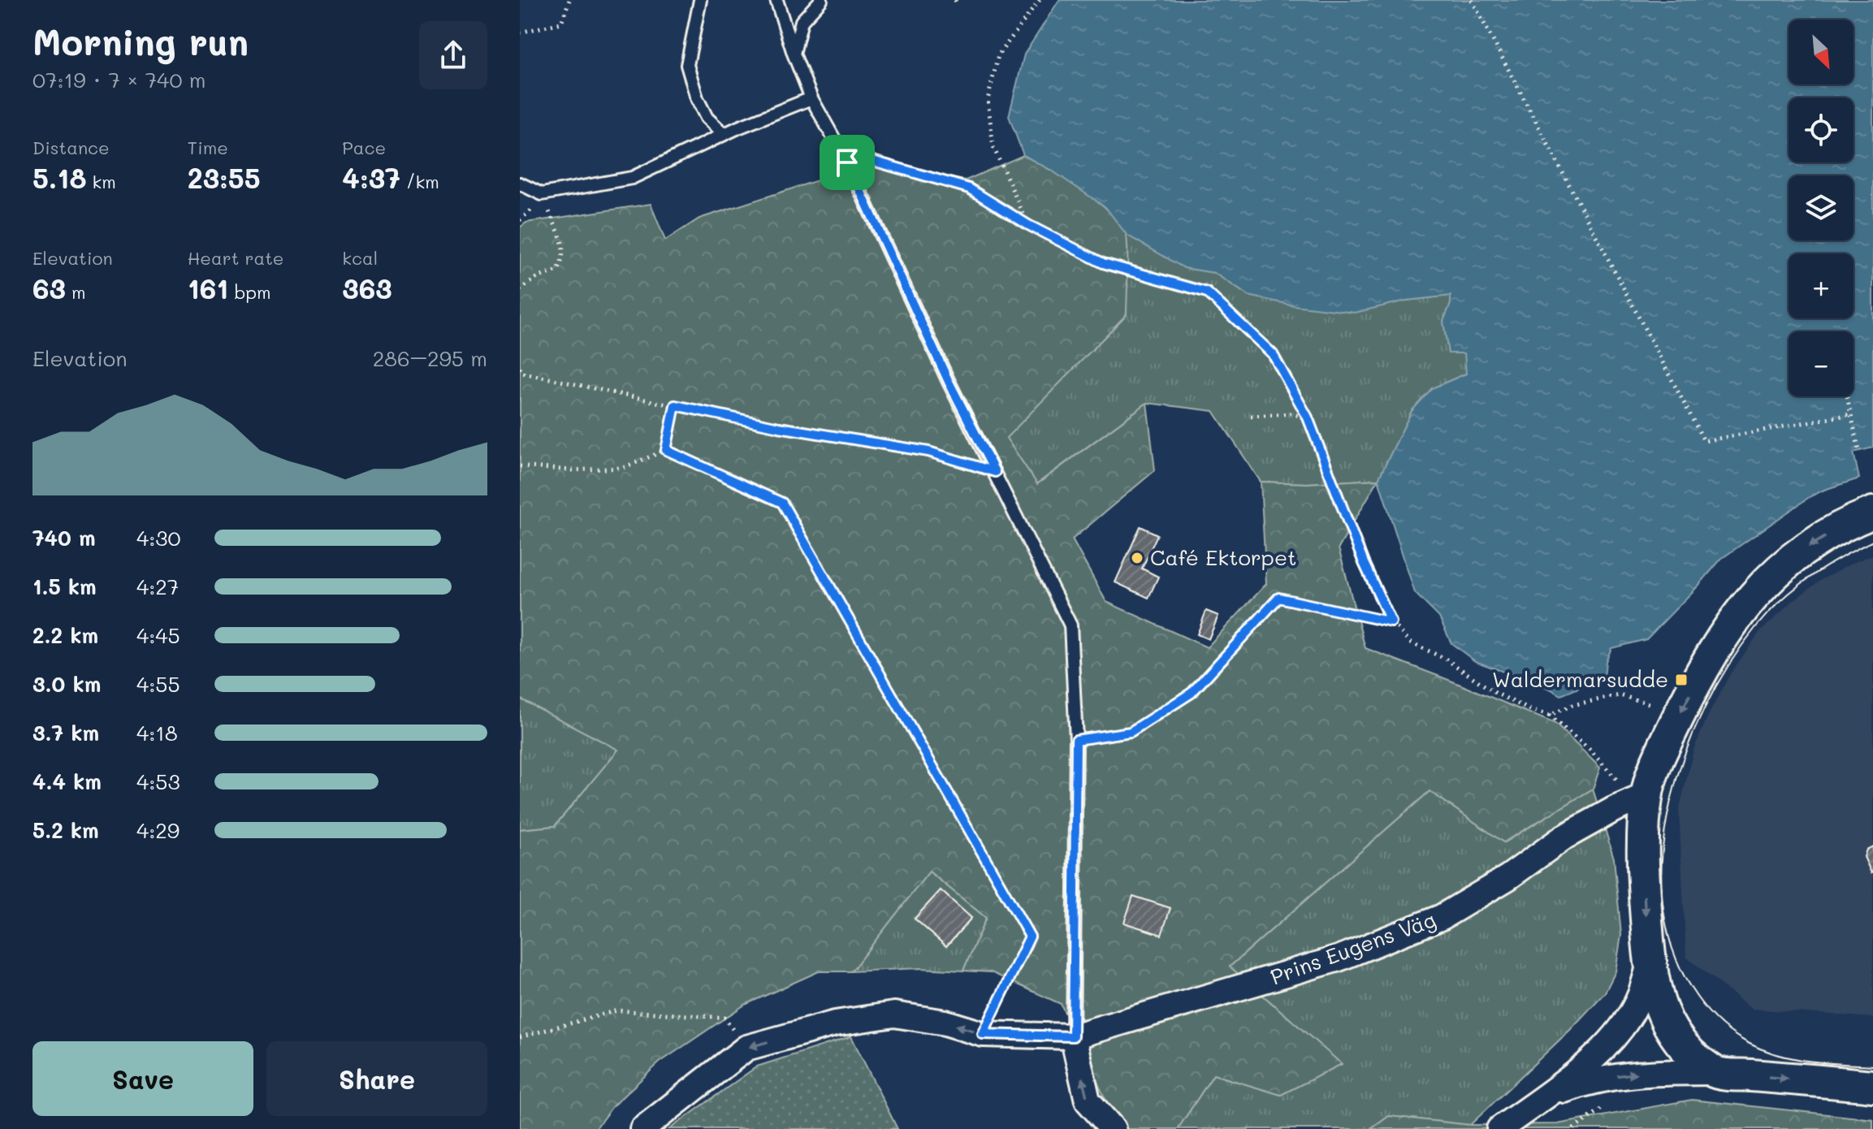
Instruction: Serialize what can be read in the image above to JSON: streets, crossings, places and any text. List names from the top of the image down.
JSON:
{
  "streets": {
    "street": ["Prins Eugens Väg"]
  },
  "places": {
    "other": ["Café Ektorpet"],
    "transit": ["Waldermarsudde"]
  },
  "north": "bottom right",
  "page": {
    "heading": ["Morning run", "07:19 · 7 × 740 m"],
    "map_buttons": ["+", "−"],
    "stats": [
      ["Distance", "5.18 km"],
      ["Time", "23:55"],
      ["Pace", "4:37 /km"],
      ["Elevation", "63 m"],
      ["Heart rate", "161 bpm"],
      ["kcal", "363"]
    ],
    "chart": ["Elevation", "286–295 m"],
    "list": [
      {
        "name": "740 m",
        "note": "4:30"
      },
      {
        "name": "1.5 km",
        "note": "4:27"
      },
      {
        "name": "2.2 km",
        "note": "4:45"
      },
      {
        "name": "3.0 km",
        "note": "4:55"
      },
      {
        "name": "3.7 km",
        "note": "4:18"
      },
      {
        "name": "4.4 km",
        "note": "4:53"
      },
      {
        "name": "5.2 km",
        "note": "4:29"
      }
    ],
    "buttons": ["Save", "Share"]
  }
}
